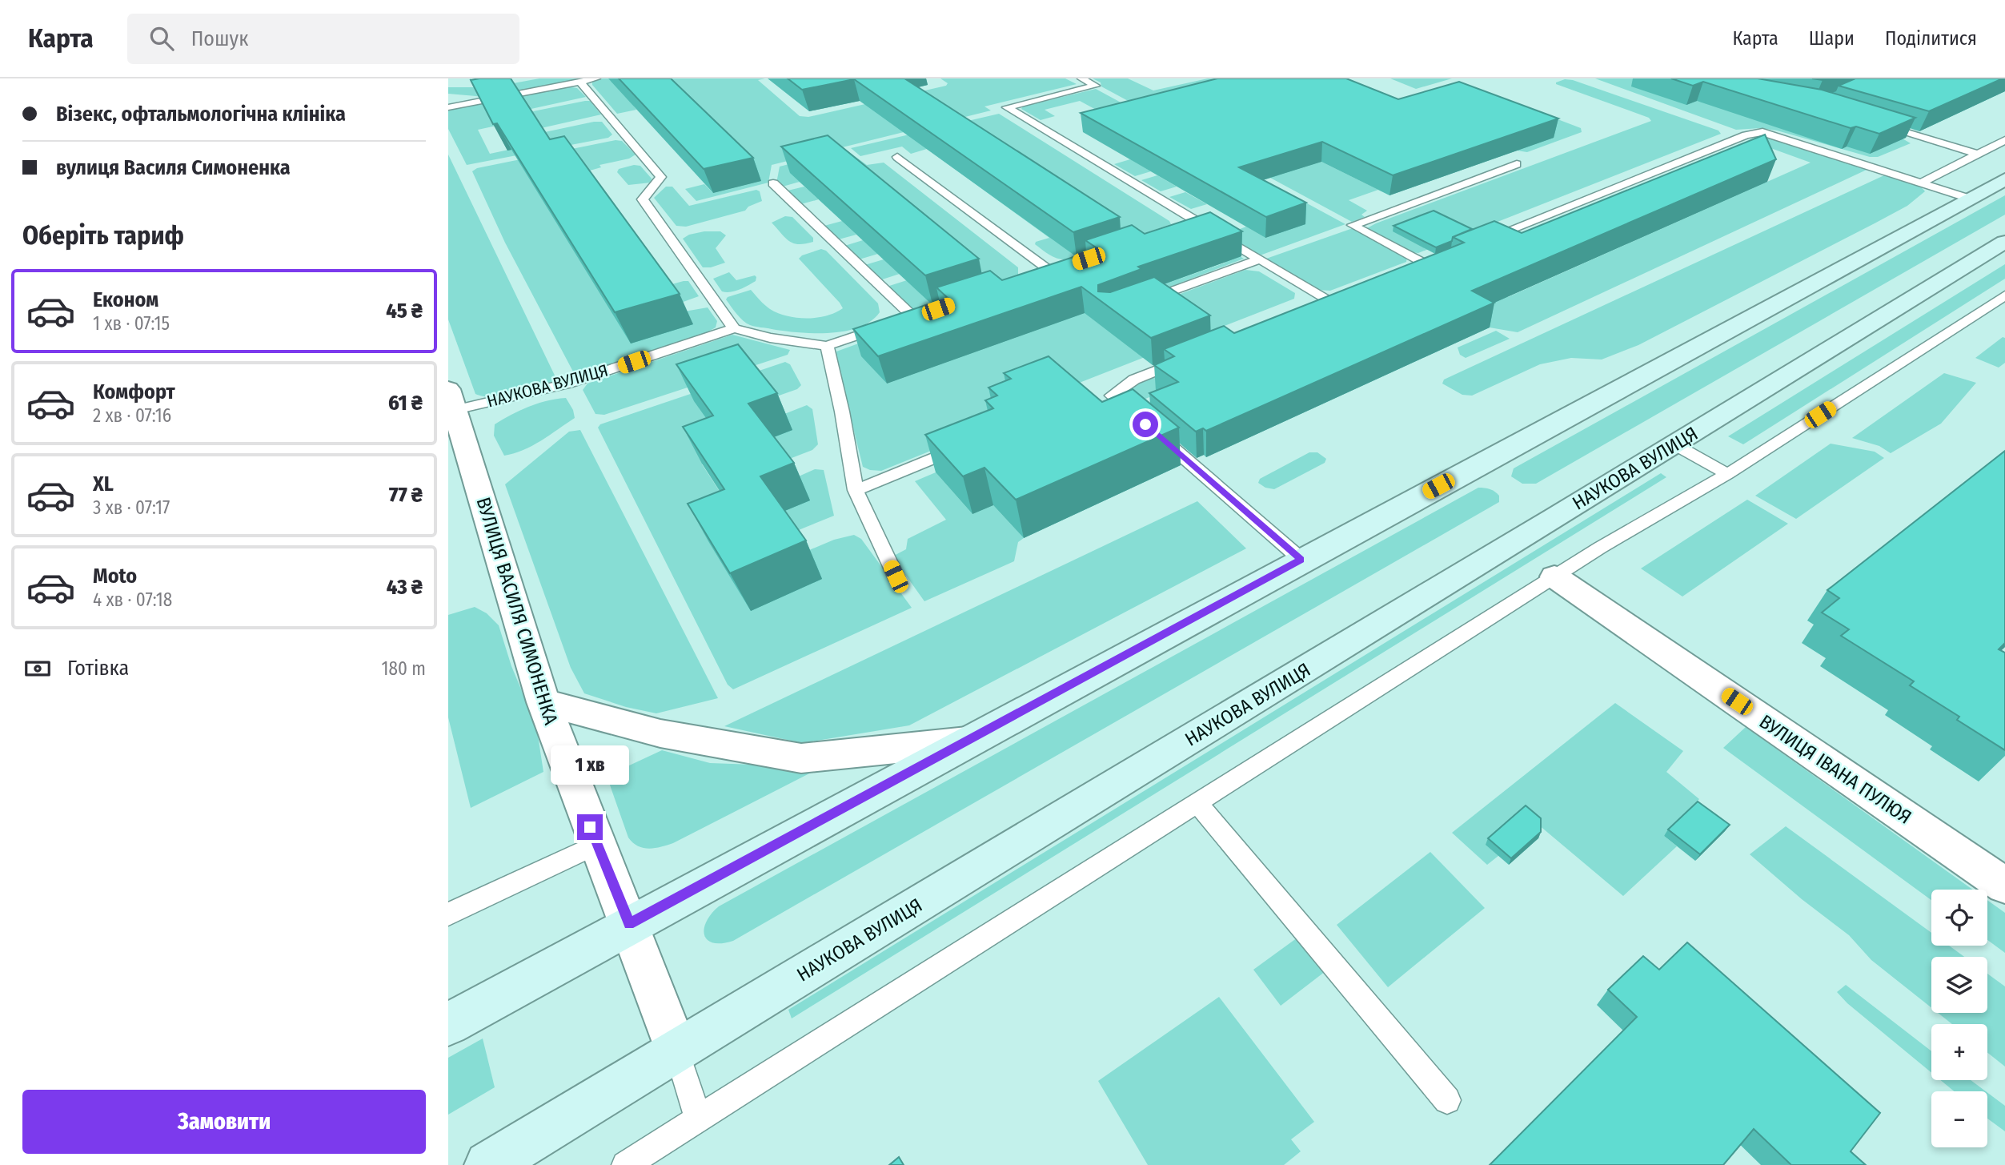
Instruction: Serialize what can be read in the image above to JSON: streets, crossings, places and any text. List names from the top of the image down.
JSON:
{
  "streets": {
    "main road": ["НАУКОВА ВУЛИЦЯ"],
    "street": ["ВУЛИЦЯ ВАСИЛЯ СИМОНЕНКА", "ВУЛИЦЯ ІВАНА ПУЛЮЯ"]
  },
  "crossings": [
    ["НАУКОВА ВУЛИЦЯ", "ВУЛИЦЯ ВАСИЛЯ СИМОНЕНКА"]
  ],
  "page": {
    "header": "Карта",
    "search": "Пошук",
    "nav": ["Карта", "Шари", "Поділитися"],
    "banner": ["Візекс, офтальмологічна клініка", "вулиця Василя Симоненка"],
    "heading": "Оберіть тариф",
    "list": [
      {
        "name": "Економ",
        "note": "1 хв · 07:15",
        "value": "45 ₴"
      },
      {
        "name": "Комфорт",
        "note": "2 хв · 07:16",
        "value": "61 ₴"
      },
      {
        "name": "XL",
        "note": "3 хв · 07:17",
        "value": "77 ₴"
      },
      {
        "name": "Moto",
        "note": "4 хв · 07:18",
        "value": "43 ₴"
      }
    ],
    "pay": ["Готівка", "180 m"],
    "bubble": "1 хв",
    "map_buttons": ["+", "−"],
    "buttons": "Замовити"
  }
}
